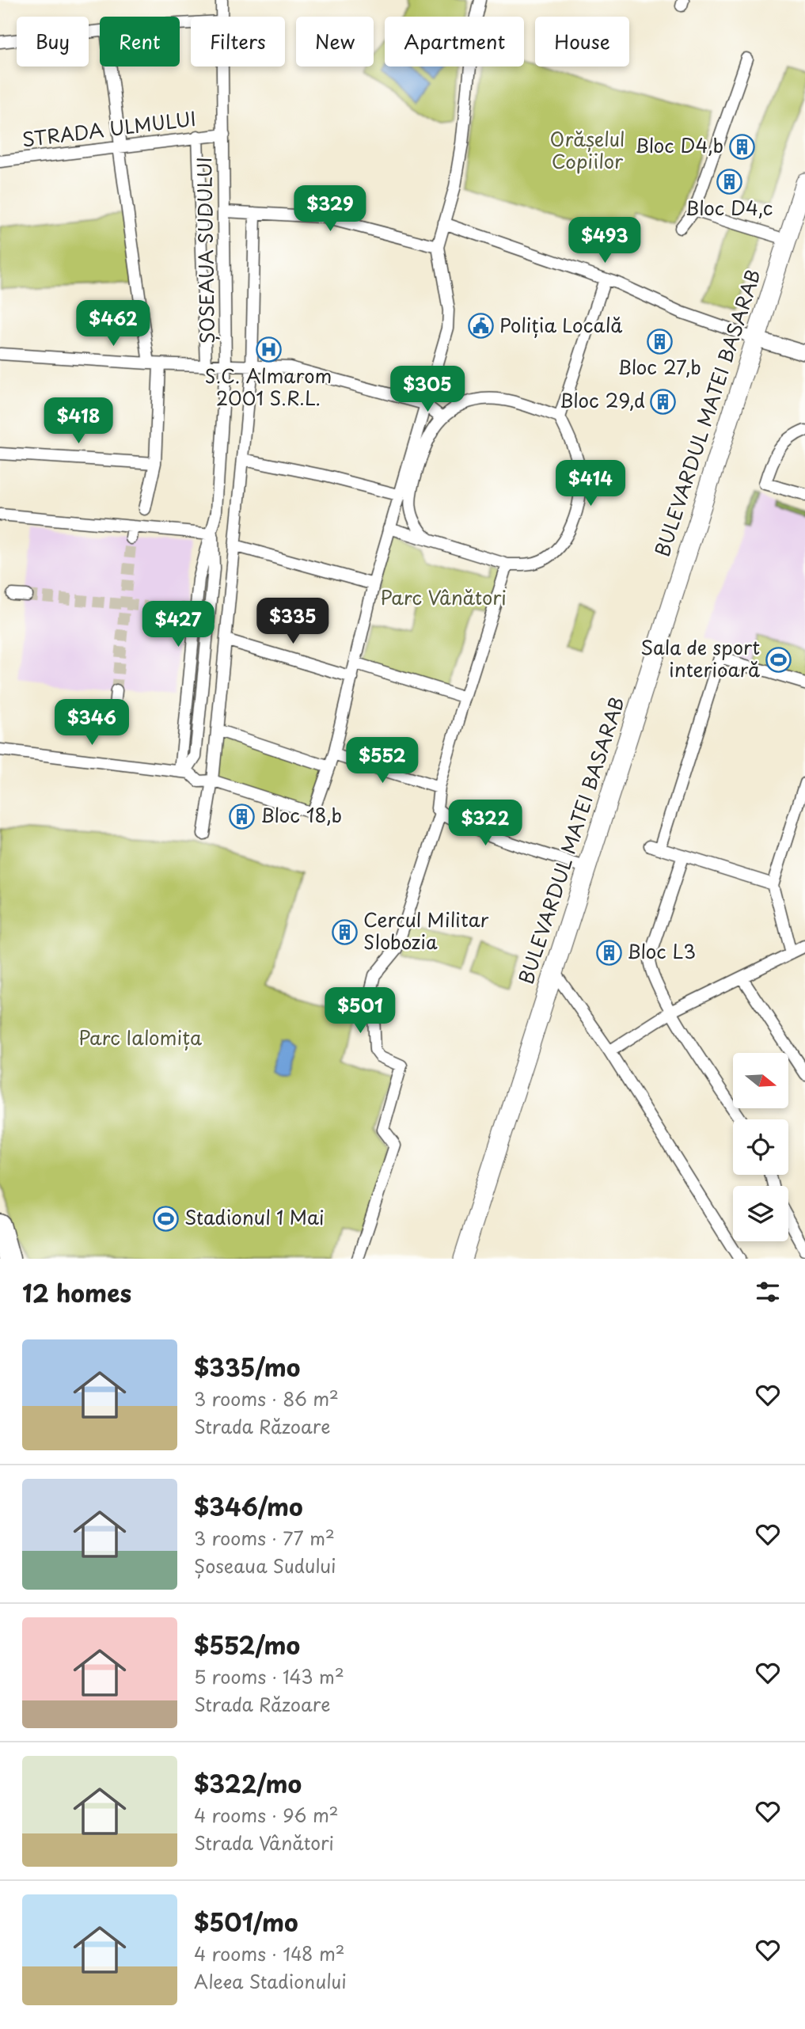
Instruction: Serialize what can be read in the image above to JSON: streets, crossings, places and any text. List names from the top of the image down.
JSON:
{
  "streets": {
    "main road": ["BULEVARDUL MATEI BASARAB"],
    "street": ["STRADA ULMULUI", "ȘOSEAUA SUDULUI"]
  },
  "crossings": [
    ["STRADA ULMULUI", "ȘOSEAUA SUDULUI"]
  ],
  "parks": ["Orășelul Copiilor", "Parc Vânători", "Parc Ialomița"],
  "places": {
    "building": [
      "Bloc D4,b",
      "Bloc D4,c",
      "Bloc 27,b",
      "Bloc 29,d",
      "Bloc 18,b",
      "Cercul Militar Slobozia",
      "Bloc L3"
    ],
    "public building": ["Poliția Locală"],
    "hospital": ["S.C. Almarom 2001 S.R.L."],
    "sports": ["Sala de sport interioară", "Stadionul 1 Mai"]
  },
  "north": "right",
  "page": {
    "chip": [
      "Buy",
      "Rent",
      "Filters",
      "New",
      "Apartment",
      "House"
    ],
    "price": [
      "$329",
      "$493",
      "$462",
      "$305",
      "$418",
      "$414",
      "$335",
      "$427",
      "$346",
      "$552",
      "$322",
      "$501"
    ],
    "heading": "12 homes",
    "list": [
      {
        "name": "$335/mo",
        "note": "3 rooms · 86 m² · Strada Răzoare"
      },
      {
        "name": "$346/mo",
        "note": "3 rooms · 77 m² · Șoseaua Sudului"
      },
      {
        "name": "$552/mo",
        "note": "5 rooms · 143 m² · Strada Răzoare"
      },
      {
        "name": "$322/mo",
        "note": "4 rooms · 96 m² · Strada Vânători"
      },
      {
        "name": "$501/mo",
        "note": "4 rooms · 148 m² · Aleea Stadionului"
      }
    ]
  }
}
